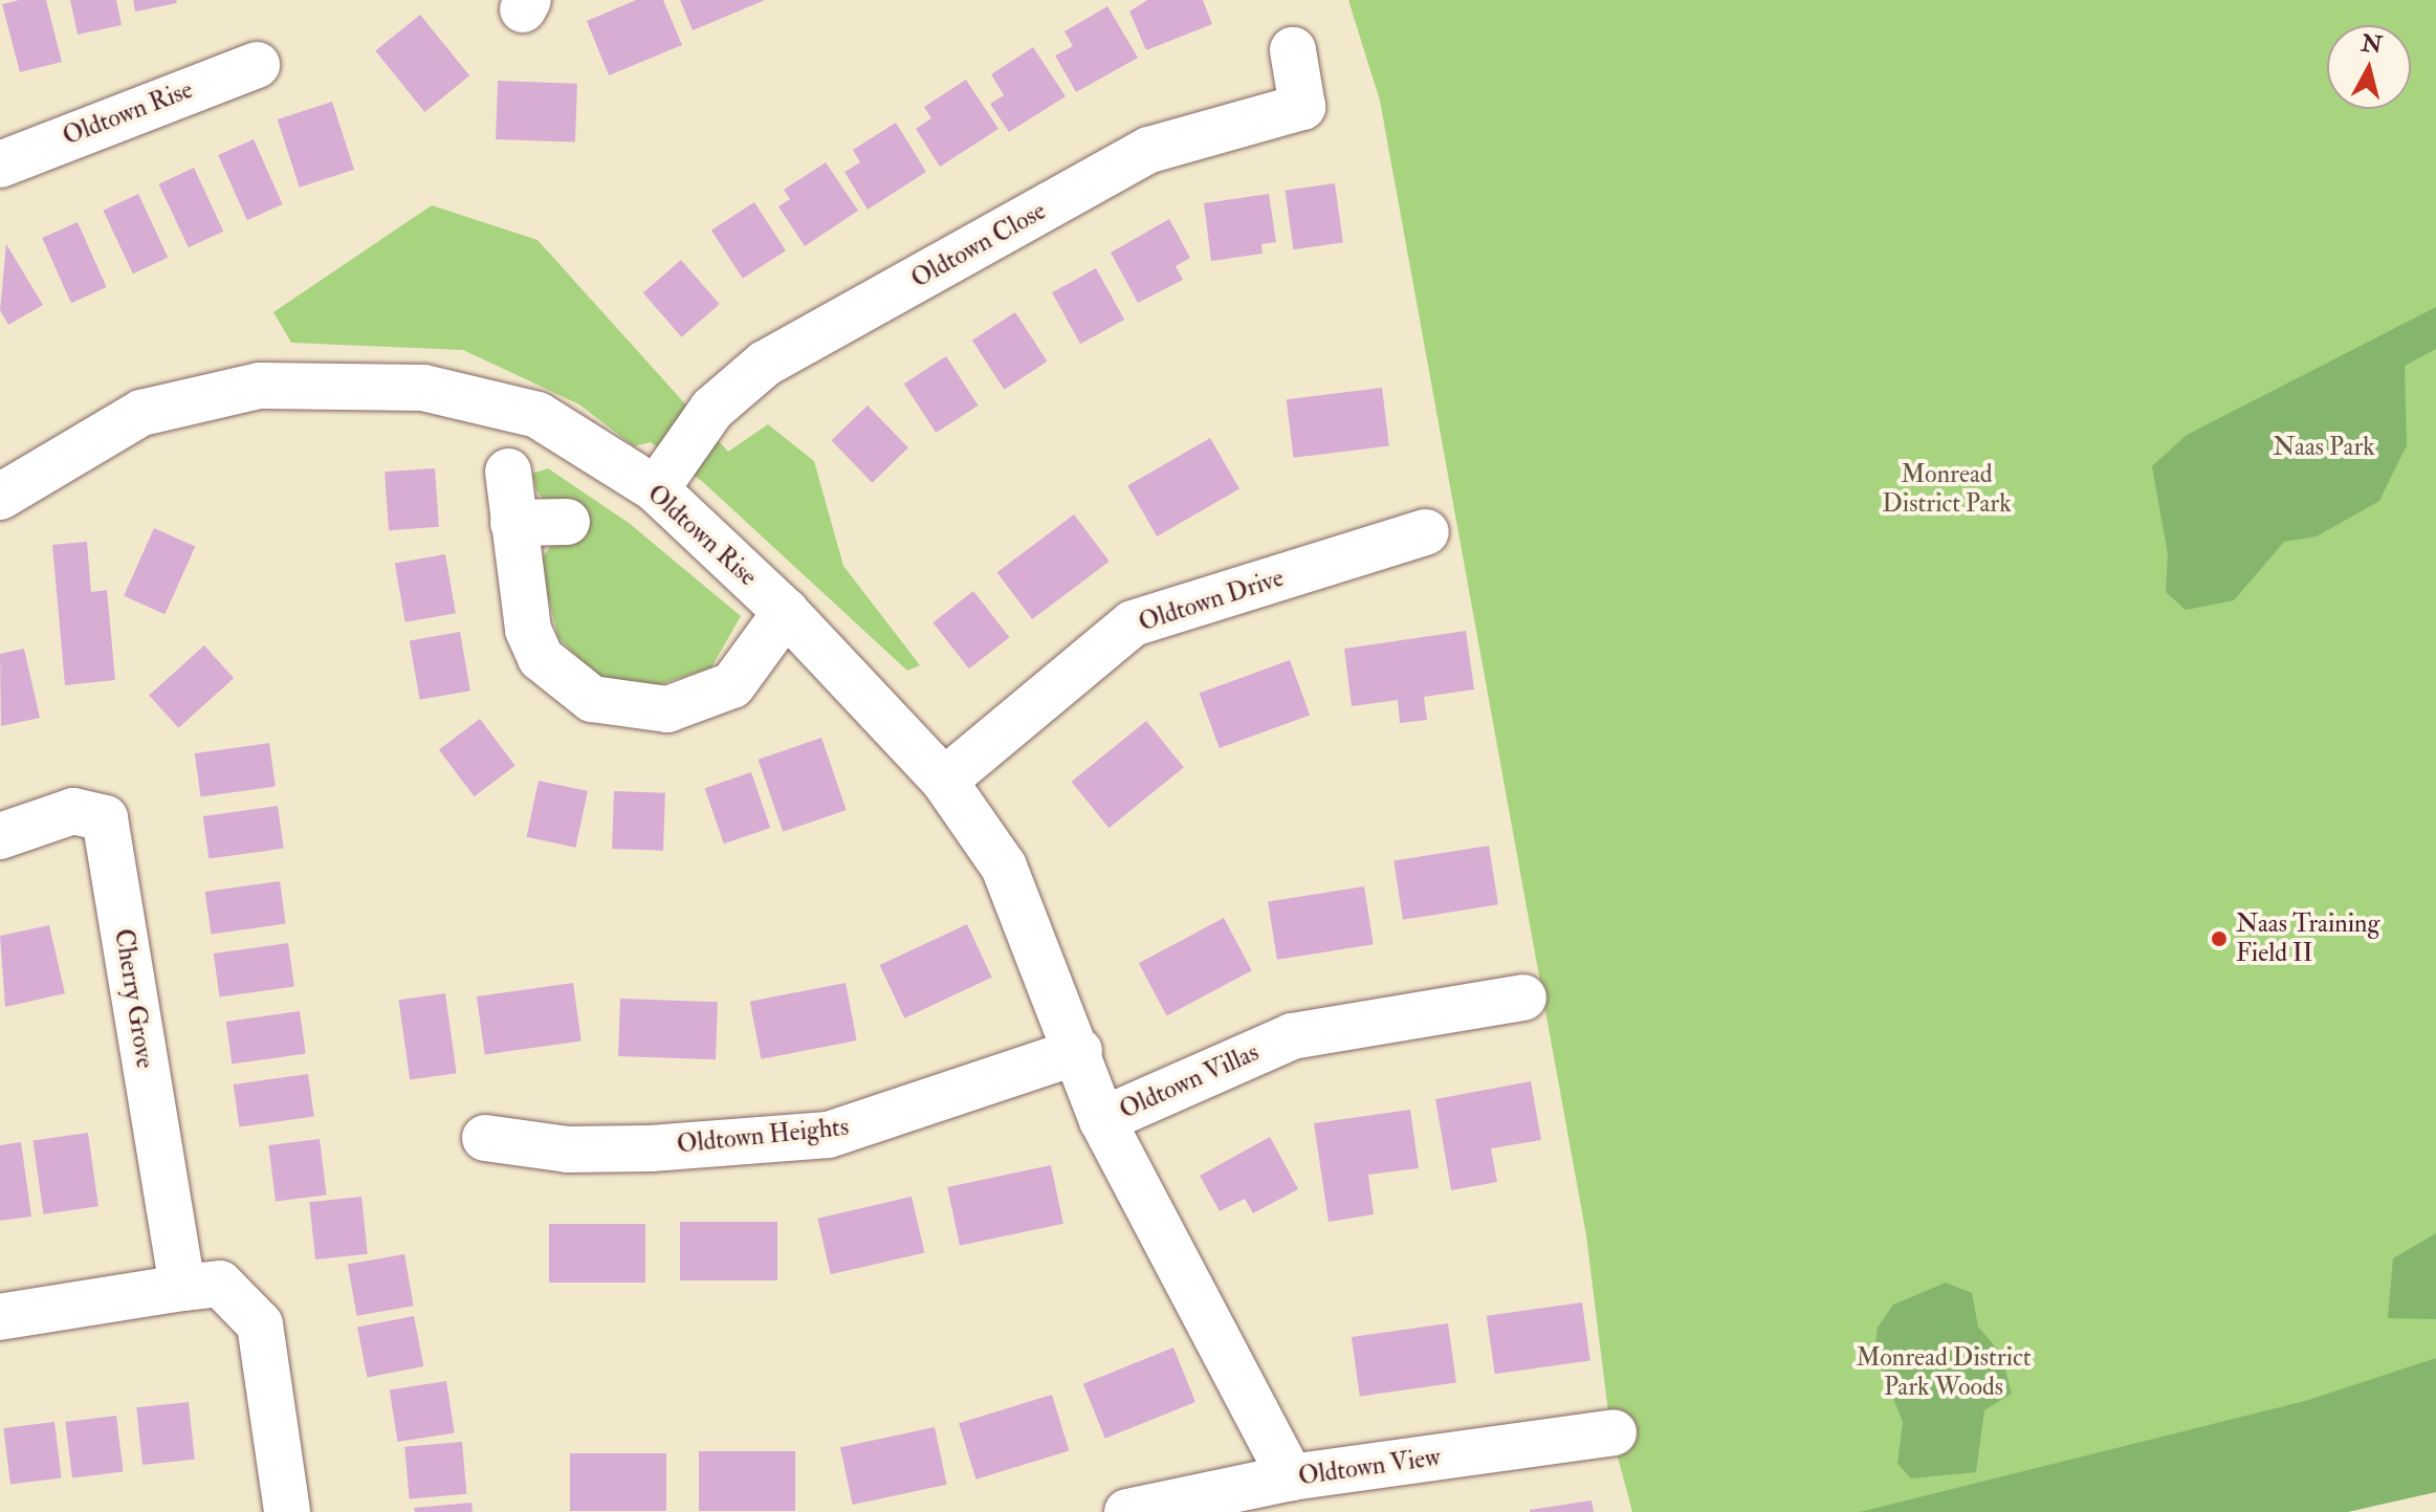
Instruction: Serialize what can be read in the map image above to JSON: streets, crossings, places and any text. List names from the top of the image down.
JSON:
{
  "streets": {
    "street": [
      "Oldtown Rise",
      "Oldtown Close",
      "Oldtown Drive",
      "Cherry Grove",
      "Oldtown Villas",
      "Oldtown Heights",
      "Oldtown View"
    ]
  },
  "crossings": [
    ["Oldtown Rise", "Oldtown Close"],
    ["Oldtown Rise", "Oldtown Drive"],
    ["Oldtown Rise", "Oldtown Villas"],
    ["Oldtown Rise", "Oldtown Heights"],
    ["Oldtown Villas", "Oldtown View"]
  ],
  "parks": ["Naas Park", "Monread District Park", "Monread District Park Woods"],
  "places": ["Naas Training Field II"],
  "north": "top"
}
